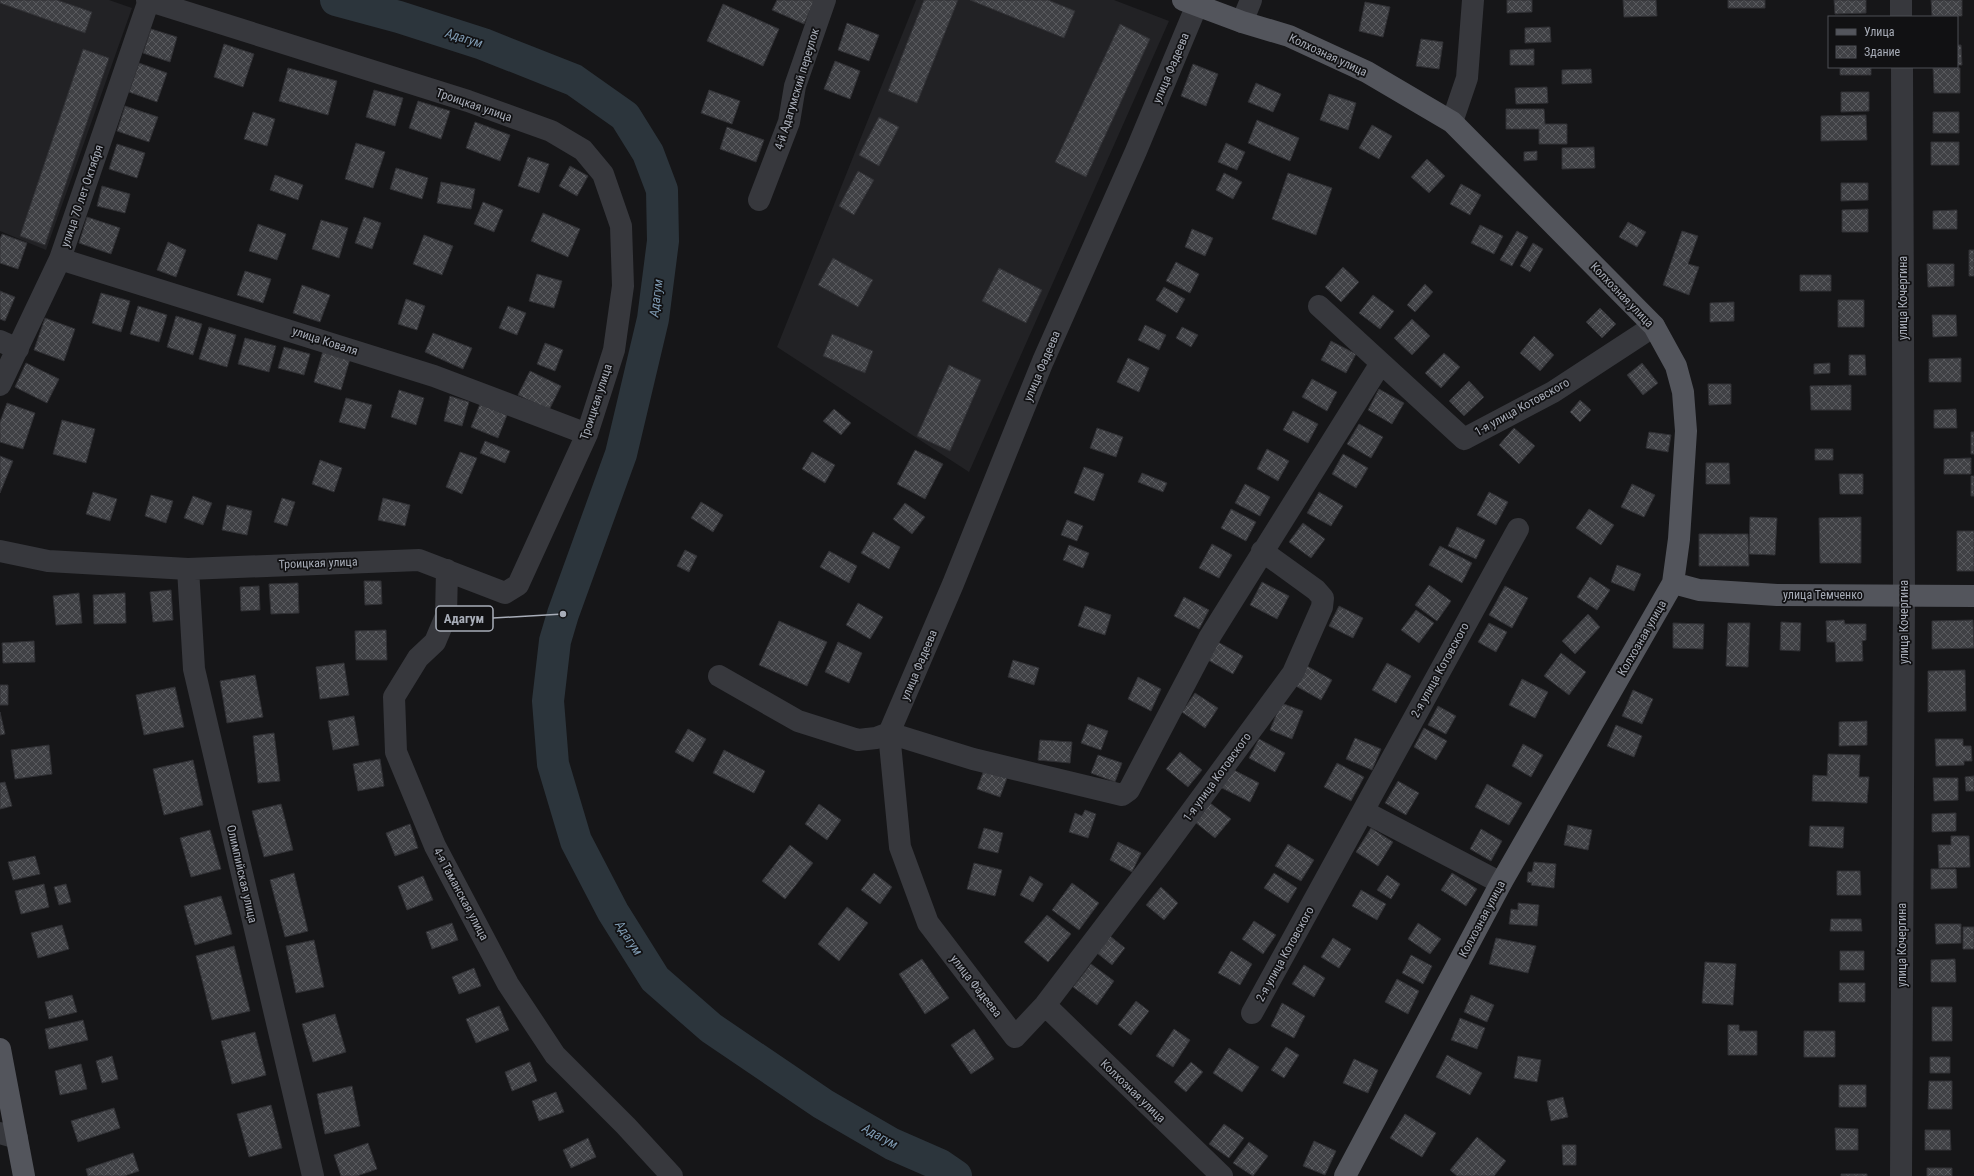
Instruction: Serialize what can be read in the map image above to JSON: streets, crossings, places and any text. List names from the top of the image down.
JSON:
{
  "streets": {
    "main road": ["Колхозная улица", "улица Темченко"],
    "street": [
      "улица Фадеева",
      "4-й Адагумский переулок",
      "Троицкая улица",
      "улица 70 лет Октября",
      "улица Кочергина",
      "улица Коваля",
      "1-я улица Котовского",
      "2-я улица Котовского",
      "Олимпийская улица",
      "4-я Таманская улица"
    ]
  },
  "crossings": [
    ["Колхозная улица", "улица Фадеева"],
    ["Колхозная улица", "1-я улица Котовского"],
    ["Колхозная улица", "улица Темченко"],
    ["улица Фадеева", "1-я улица Котовского"],
    ["Троицкая улица", "улица 70 лет Октября"],
    ["Троицкая улица", "улица Коваля"],
    ["Троицкая улица", "Олимпийская улица"],
    ["Троицкая улица", "4-я Таманская улица"],
    ["улица 70 лет Октября", "улица Коваля"],
    ["улица Кочергина", "улица Темченко"]
  ],
  "water": ["Адагум"],
  "places": ["Адагум"],
  "legend": ["Улица", "Здание"]
}
